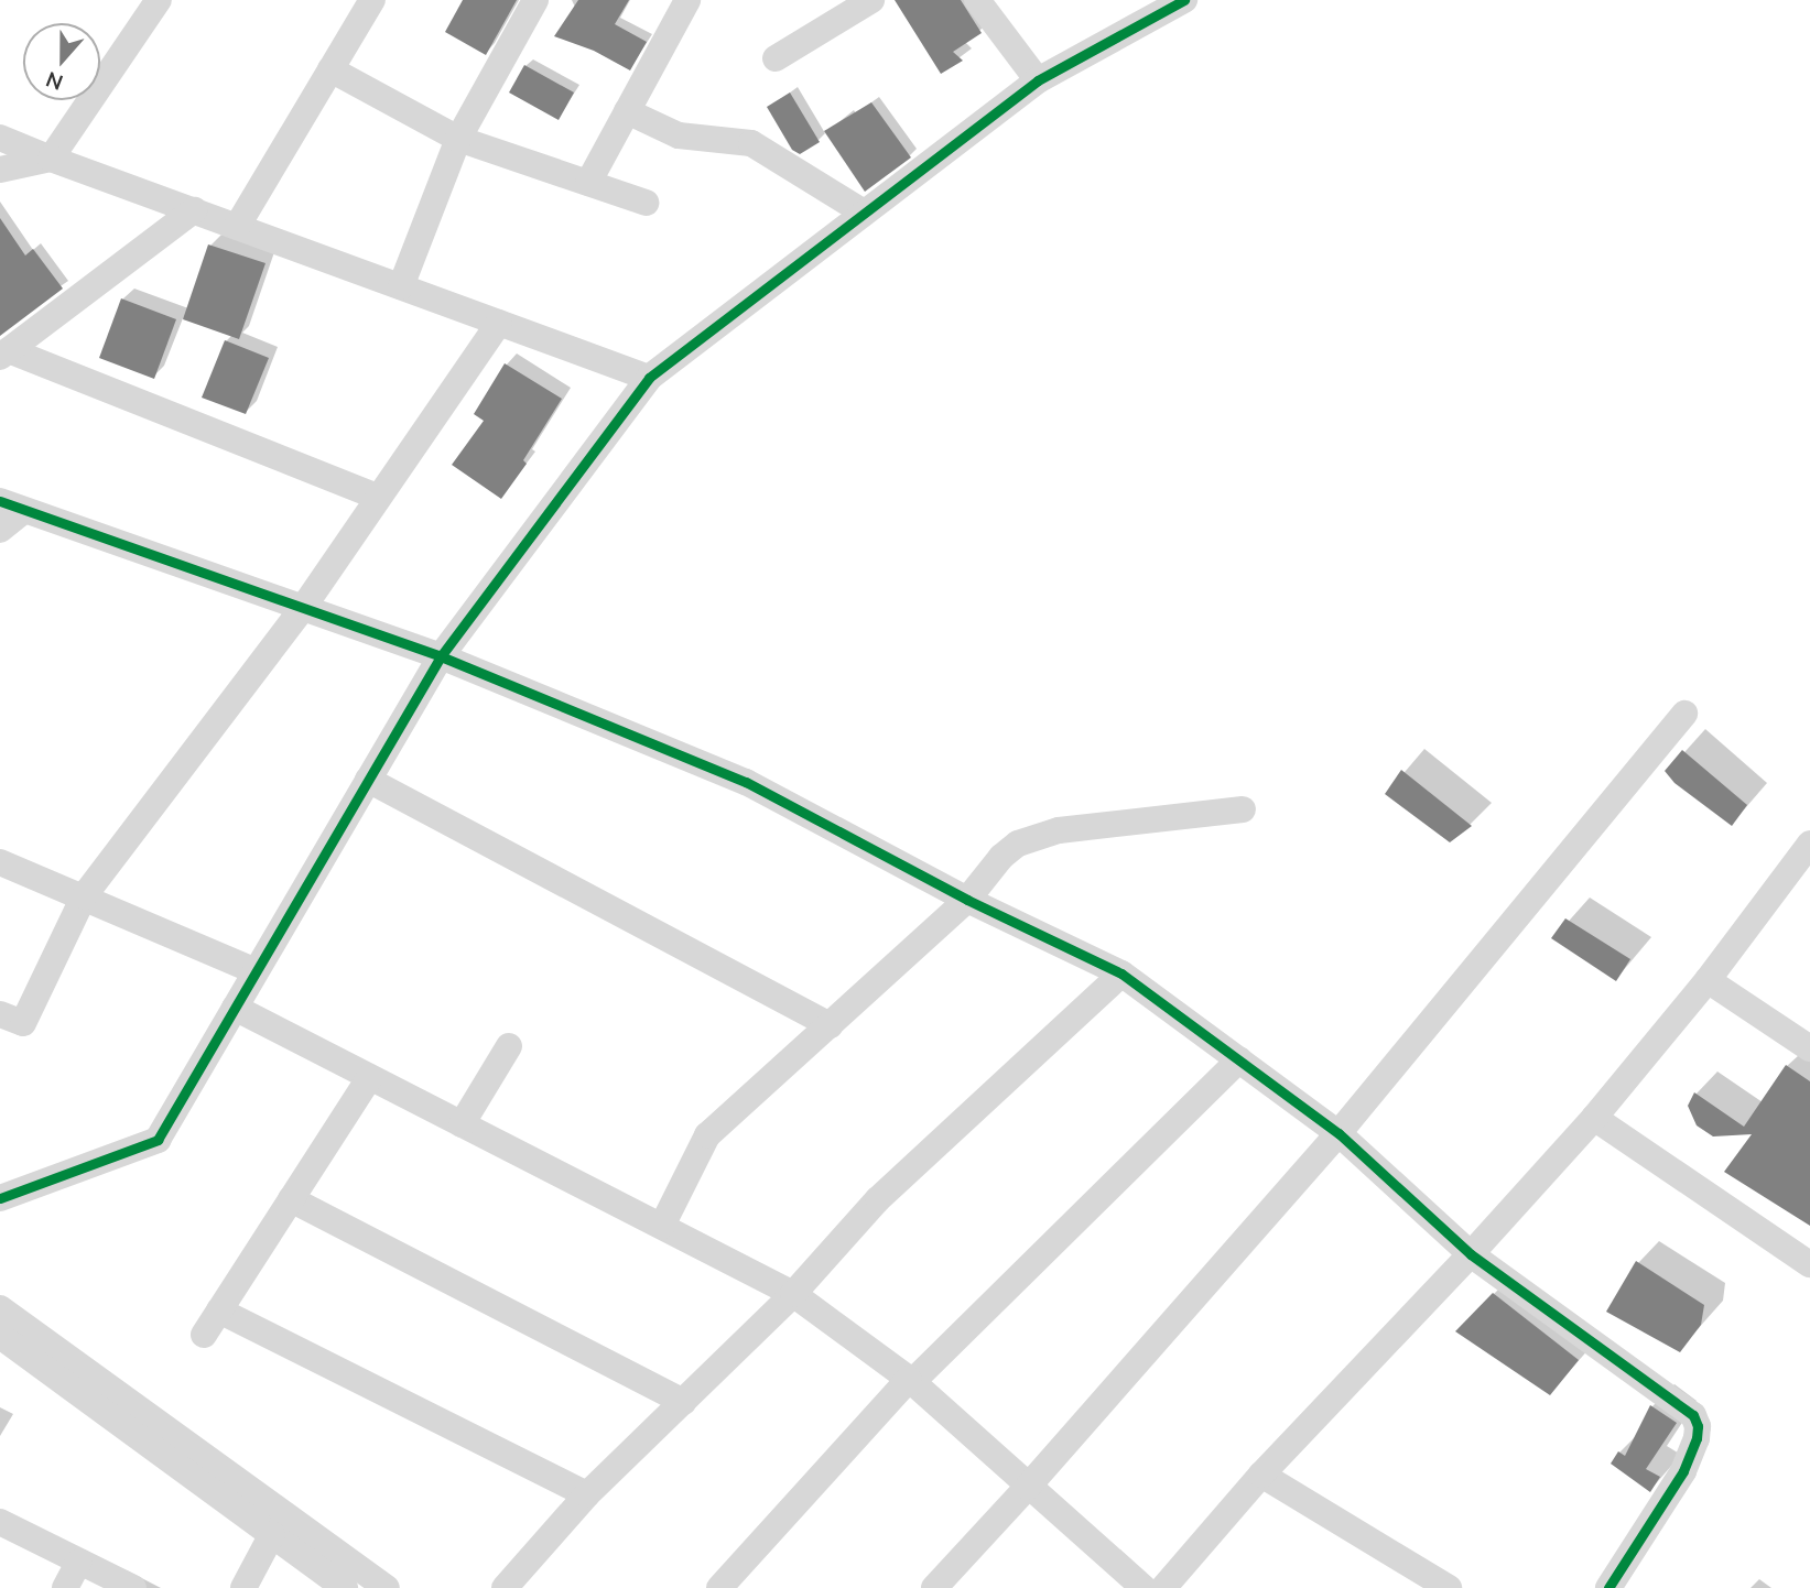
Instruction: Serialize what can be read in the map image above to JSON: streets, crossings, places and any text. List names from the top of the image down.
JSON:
{
  "north": "bottom"
}
